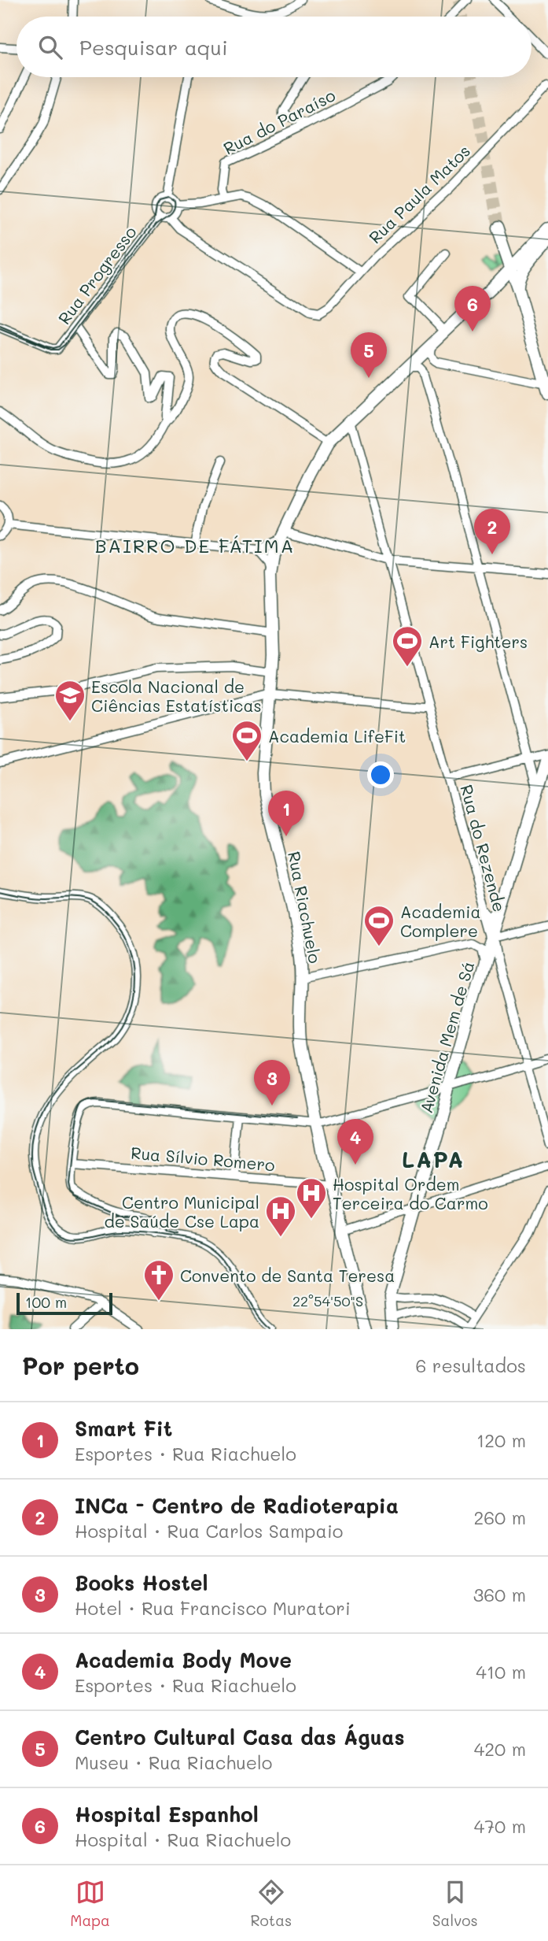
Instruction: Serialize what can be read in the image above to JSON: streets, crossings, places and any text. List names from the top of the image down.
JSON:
{
  "streets": {
    "main road": ["Rua Riachuelo", "Avenida Mem de Sá"],
    "street": [
      "Rua do Paraíso",
      "Rua Paula Matos",
      "Rua Progresso",
      "Rua do Rezende",
      "Rua Sílvio Romero"
    ]
  },
  "crossings": [
    ["Rua Paula Matos", "Rua Progresso"],
    ["Rua do Rezende", "Rua Riachuelo"],
    ["Rua do Rezende", "Avenida Mem de Sá"],
    ["Rua Riachuelo", "Rua Sílvio Romero"]
  ],
  "districts": ["BAIRRO DE FÁTIMA", "LAPA"],
  "places": {
    "sports": ["Art Fighters", "Academia LifeFit", "Academia Complere"],
    "school or university": ["Escola Nacional de Ciências Estatísticas"],
    "hospital": ["Hospital Ordem Terceira do Carmo", "Centro Municipal de Saúde Cse Lapa"],
    "church": ["Convento de Santa Teresa"]
  },
  "scale_bar": "100 m",
  "page": {
    "search": "Pesquisar aqui",
    "pins": [
      "6",
      "5",
      "2",
      "1",
      "3",
      "4"
    ],
    "scale": "100 m",
    "heading": ["Por perto", "6 resultados"],
    "list": [
      {
        "mark": "1",
        "name": "Smart Fit",
        "note": "Esportes · Rua Riachuelo",
        "value": "120 m"
      },
      {
        "mark": "2",
        "name": "INCa - Centro de Radioterapia",
        "note": "Hospital · Rua Carlos Sampaio",
        "value": "260 m"
      },
      {
        "mark": "3",
        "name": "Books Hostel",
        "note": "Hotel · Rua Francisco Muratori",
        "value": "360 m"
      },
      {
        "mark": "4",
        "name": "Academia Body Move",
        "note": "Esportes · Rua Riachuelo",
        "value": "410 m"
      },
      {
        "mark": "5",
        "name": "Centro Cultural Casa das Águas",
        "note": "Museu · Rua Riachuelo",
        "value": "420 m"
      },
      {
        "mark": "6",
        "name": "Hospital Espanhol",
        "note": "Hospital · Rua Riachuelo",
        "value": "470 m"
      }
    ],
    "nav": ["Mapa", "Rotas", "Salvos"]
  },
  "coordinates": ["22°54'50\"S"]
}
